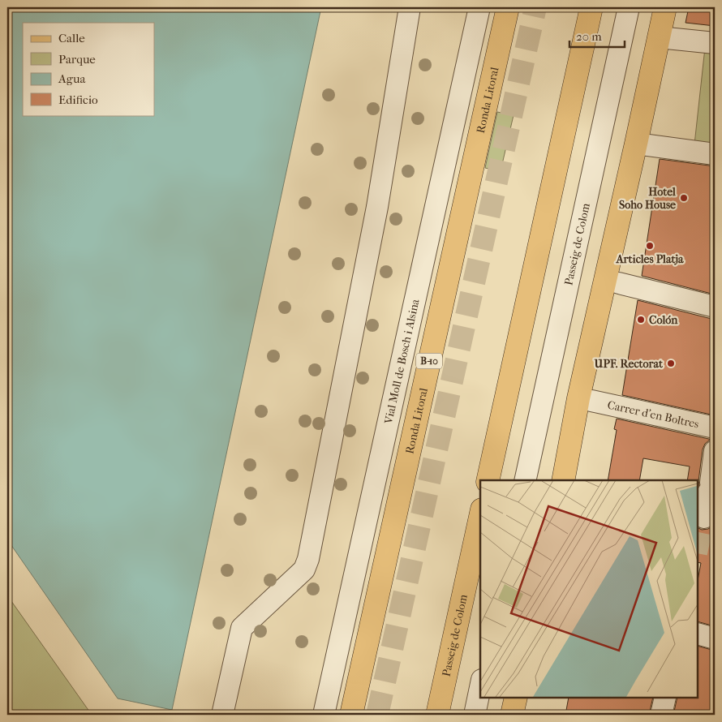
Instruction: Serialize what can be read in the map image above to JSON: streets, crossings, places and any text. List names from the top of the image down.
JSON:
{
  "streets": {
    "main road": ["Ronda Litoral", "Passeig de Colom", "B-10"],
    "street": ["Vial Moll de Bosch i Alsina", "Carrer d'en Boltres"]
  },
  "places": [
    "Hotel Soho House",
    "Articles Platja",
    "Colón",
    "UPF. Rectorat"
  ],
  "legend": [
    "Calle",
    "Parque",
    "Agua",
    "Edificio"
  ],
  "scale_bar": "20 m"
}
